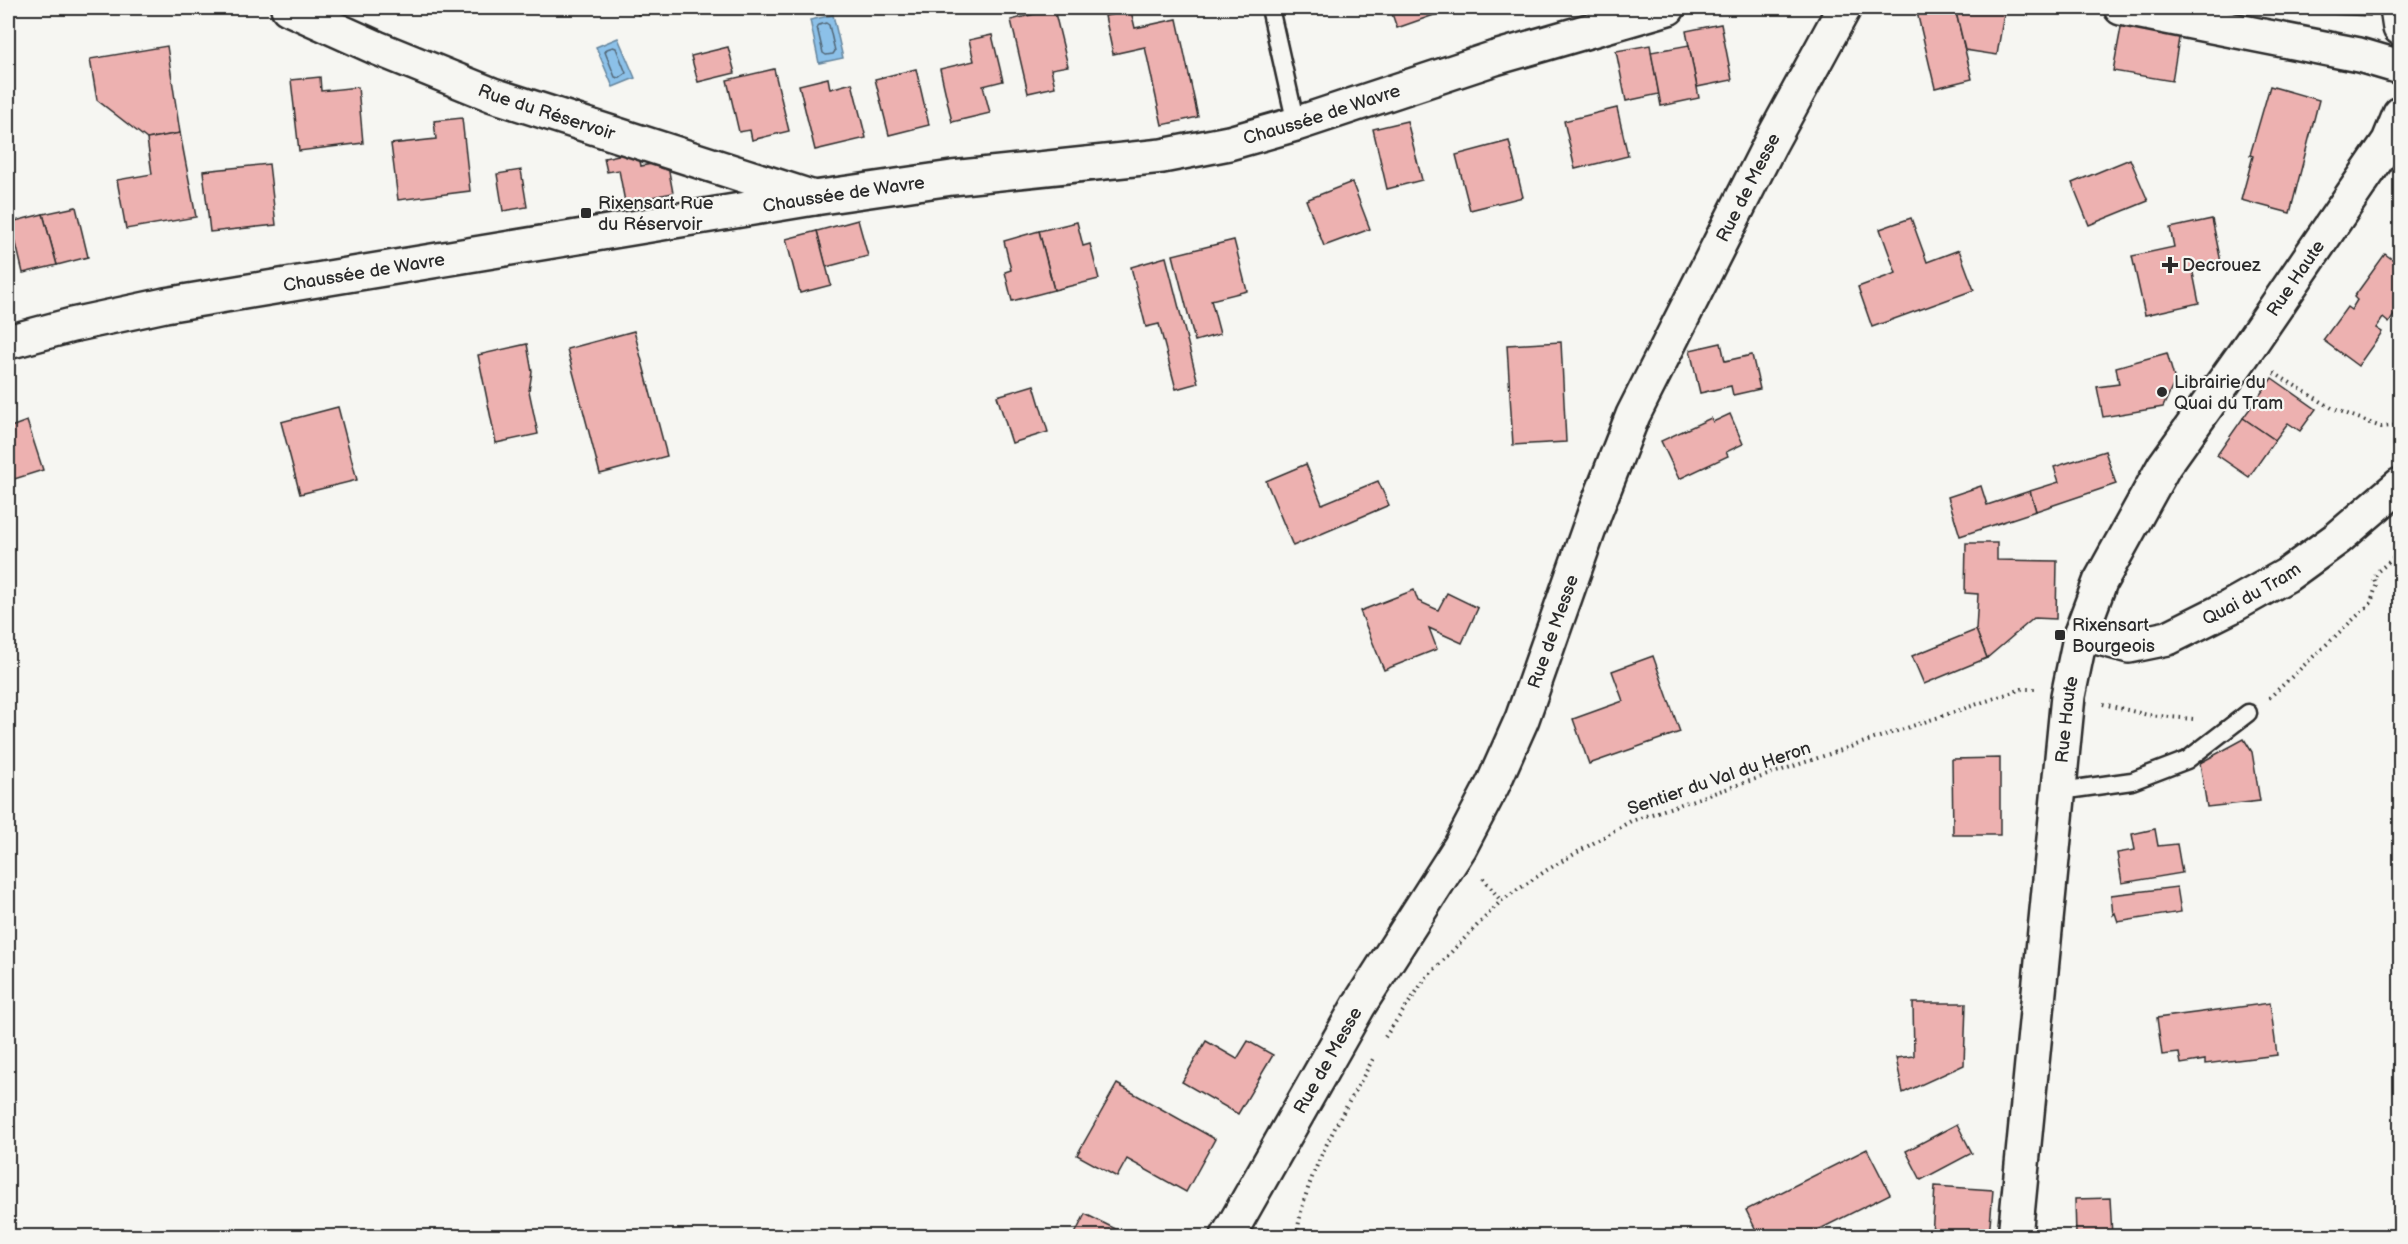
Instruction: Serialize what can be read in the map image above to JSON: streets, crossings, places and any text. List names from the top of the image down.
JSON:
{
  "streets": {
    "street": [
      "Rue du Réservoir",
      "Chaussée de Wavre",
      "Rue de Messe",
      "Rue Haute",
      "Quai du Tram"
    ],
    "path": ["Sentier du Val du Heron"]
  },
  "crossings": [
    ["Rue du Réservoir", "Chaussée de Wavre"],
    ["Rue Haute", "Quai du Tram"],
    ["Rue Haute", "Sentier du Val du Heron"]
  ],
  "places": {
    "transit": ["Rixensart Rue du Réservoir", "Rixensart Bourgeois"],
    "health": ["Decrouez"],
    "other": ["Librairie du Quai du Tram"]
  }
}
